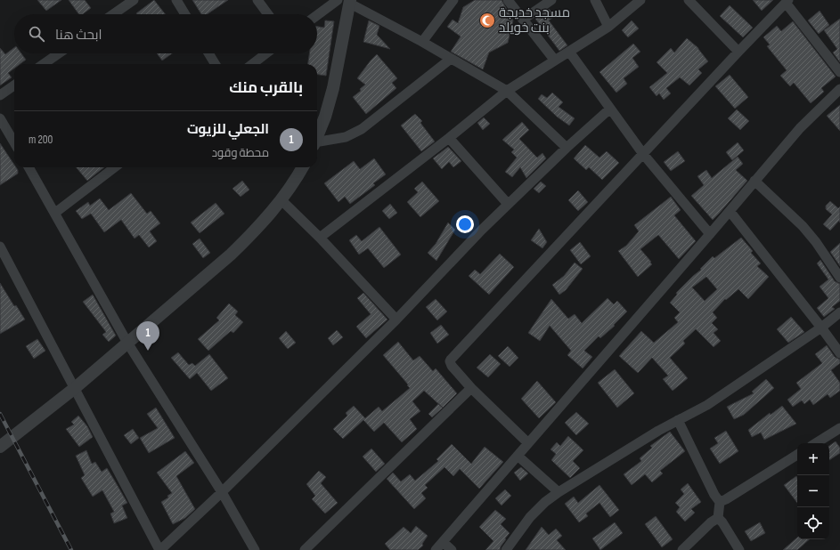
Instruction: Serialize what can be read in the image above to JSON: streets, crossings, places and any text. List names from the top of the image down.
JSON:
{
  "places": {
    "mosque": ["مسجد خديجة بنت خويلد"]
  },
  "page": {
    "search": "ابحث هنا",
    "heading": "بالقرب منك",
    "list": [
      {
        "mark": "1",
        "name": "الجعلي للزيوت",
        "note": "محطة وقود",
        "value": "200 m"
      }
    ],
    "pins": "1",
    "map_buttons": ["+", "−"]
  }
}
